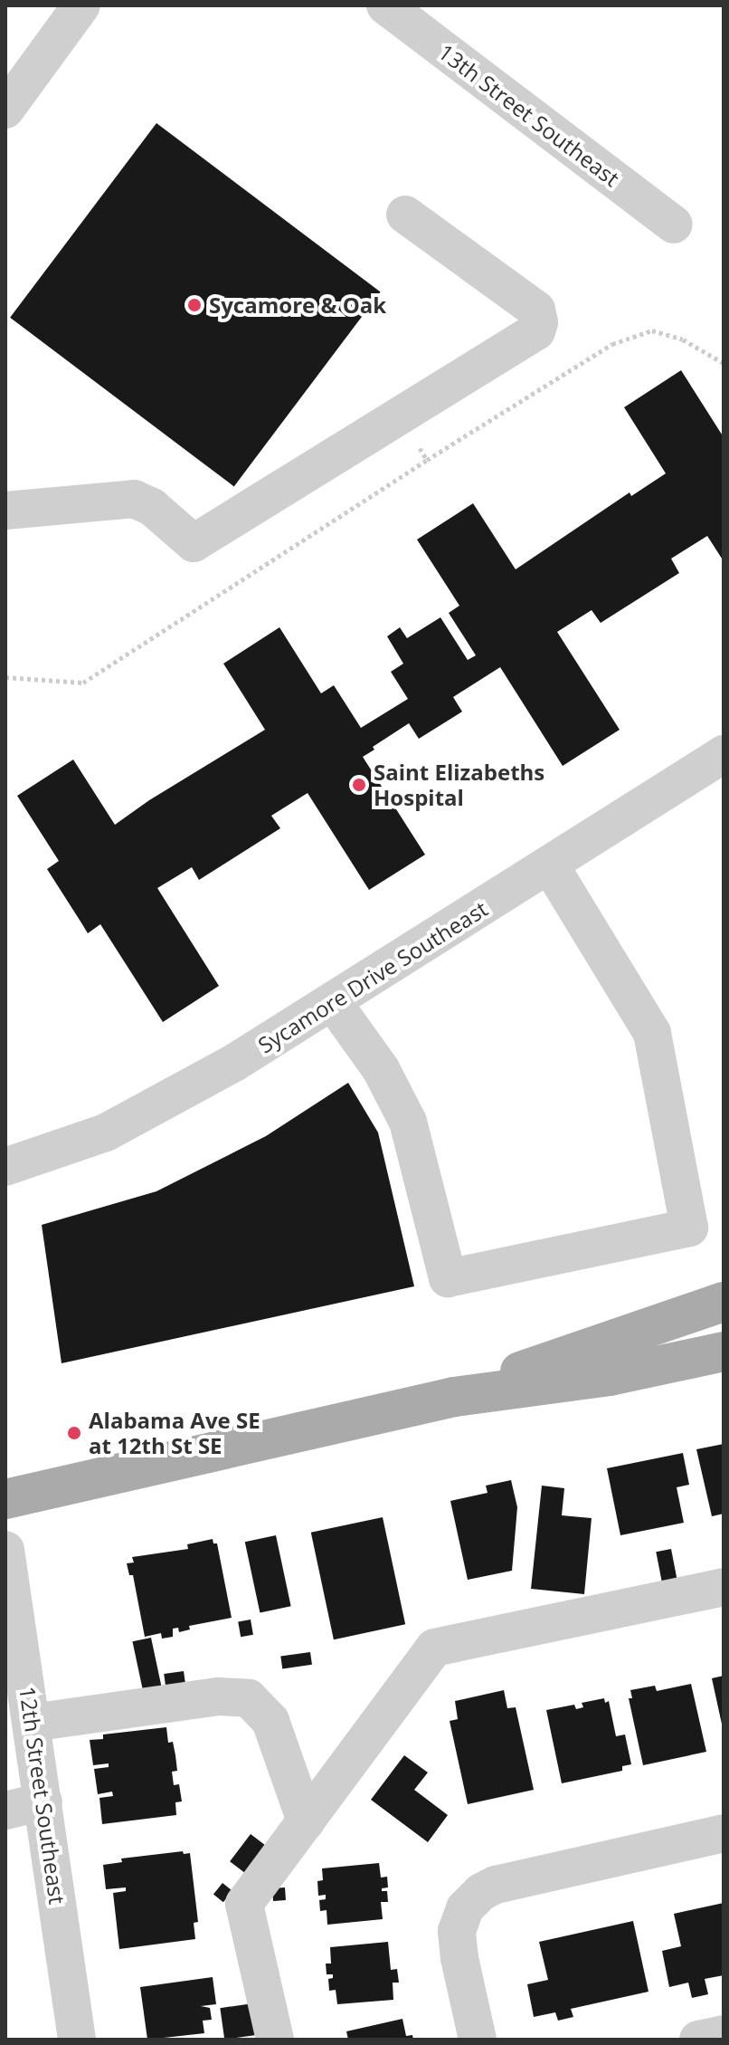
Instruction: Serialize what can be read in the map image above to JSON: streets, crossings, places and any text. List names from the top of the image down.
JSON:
{
  "streets": {
    "street": ["13th Street Southeast", "Sycamore Drive Southeast", "12th Street Southeast"]
  },
  "places": ["Sycamore & Oak", "Saint Elizabeths Hospital", "Alabama Ave SE at 12th St SE"]
}
